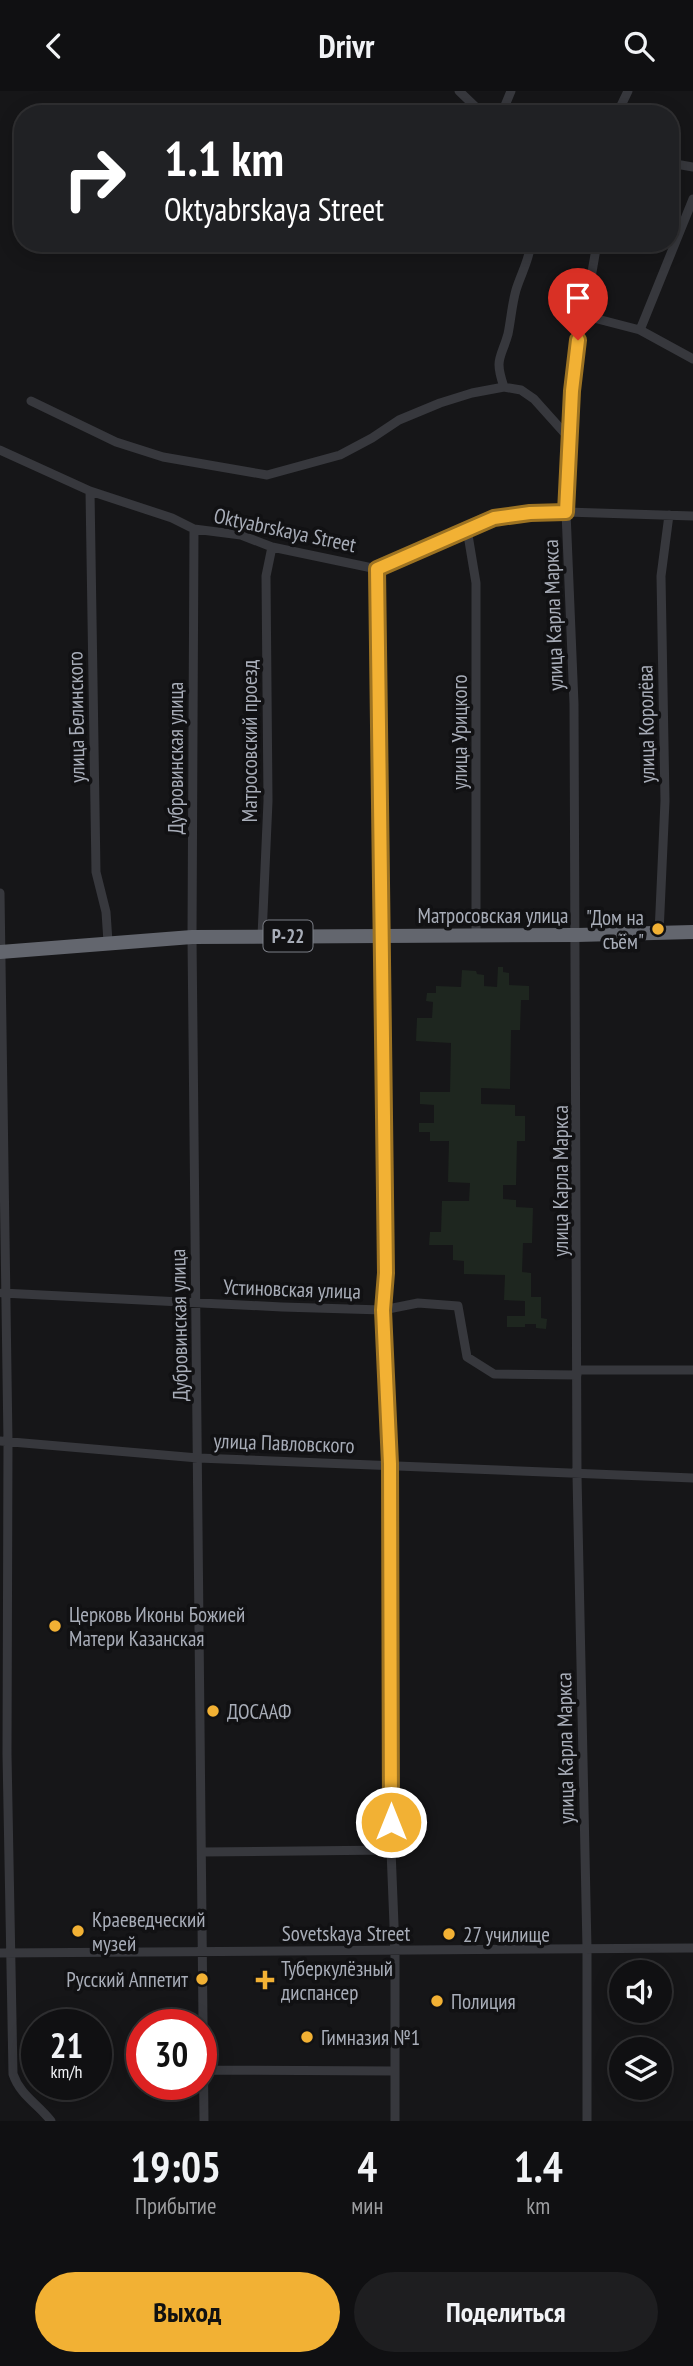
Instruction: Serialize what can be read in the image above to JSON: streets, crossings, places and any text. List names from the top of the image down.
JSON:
{
  "streets": {
    "highway": ["Матросовская улица", "Р-22"],
    "street": [
      "Oktyabrskaya Street",
      "улица Карла Маркса",
      "улица Белинского",
      "улица Королёва",
      "улица Урицкого",
      "Матросовский проезд",
      "Дубровинская улица",
      "Устиновская улица",
      "улица Павловского",
      "Sovetskaya Street"
    ]
  },
  "crossings": [
    ["Oktyabrskaya Street", "улица Карла Маркса"],
    ["Oktyabrskaya Street", "улица Белинского"],
    ["Oktyabrskaya Street", "улица Королёва"],
    ["Oktyabrskaya Street", "улица Урицкого"],
    ["Oktyabrskaya Street", "Матросовский проезд"],
    ["Oktyabrskaya Street", "Дубровинская улица"],
    ["улица Карла Маркса", "Матросовская улица"],
    ["улица Карла Маркса", "Устиновская улица"],
    ["улица Карла Маркса", "улица Павловского"],
    ["улица Карла Маркса", "Sovetskaya Street"],
    ["улица Белинского", "Матросовская улица"],
    ["улица Королёва", "Матросовская улица"],
    ["улица Урицкого", "Матросовская улица"],
    ["Матросовский проезд", "Матросовская улица"],
    ["Дубровинская улица", "Матросовская улица"],
    ["Дубровинская улица", "Устиновская улица"],
    ["Дубровинская улица", "улица Павловского"],
    ["Дубровинская улица", "Sovetskaya Street"]
  ],
  "places": {
    "other": [
      "\"Дом на съём\"",
      "Церковь Иконы Божией Матери Казанская",
      "ДОСААФ",
      "Краеведческий музей",
      "27 училище",
      "Русский Аппетит",
      "Полиция",
      "Гимназия №1"
    ],
    "health": ["Туберкулёзный диспансер"]
  },
  "page": {
    "header": "Drivr",
    "turn": ["1.1 km", "Oktyabrskaya Street"],
    "speed": "21 km/h",
    "limit": "30",
    "eta": [
      "19:05",
      "Прибытие",
      "4",
      "мин",
      "1.4",
      "km"
    ],
    "buttons": ["Выход", "Поделиться"]
  }
}
